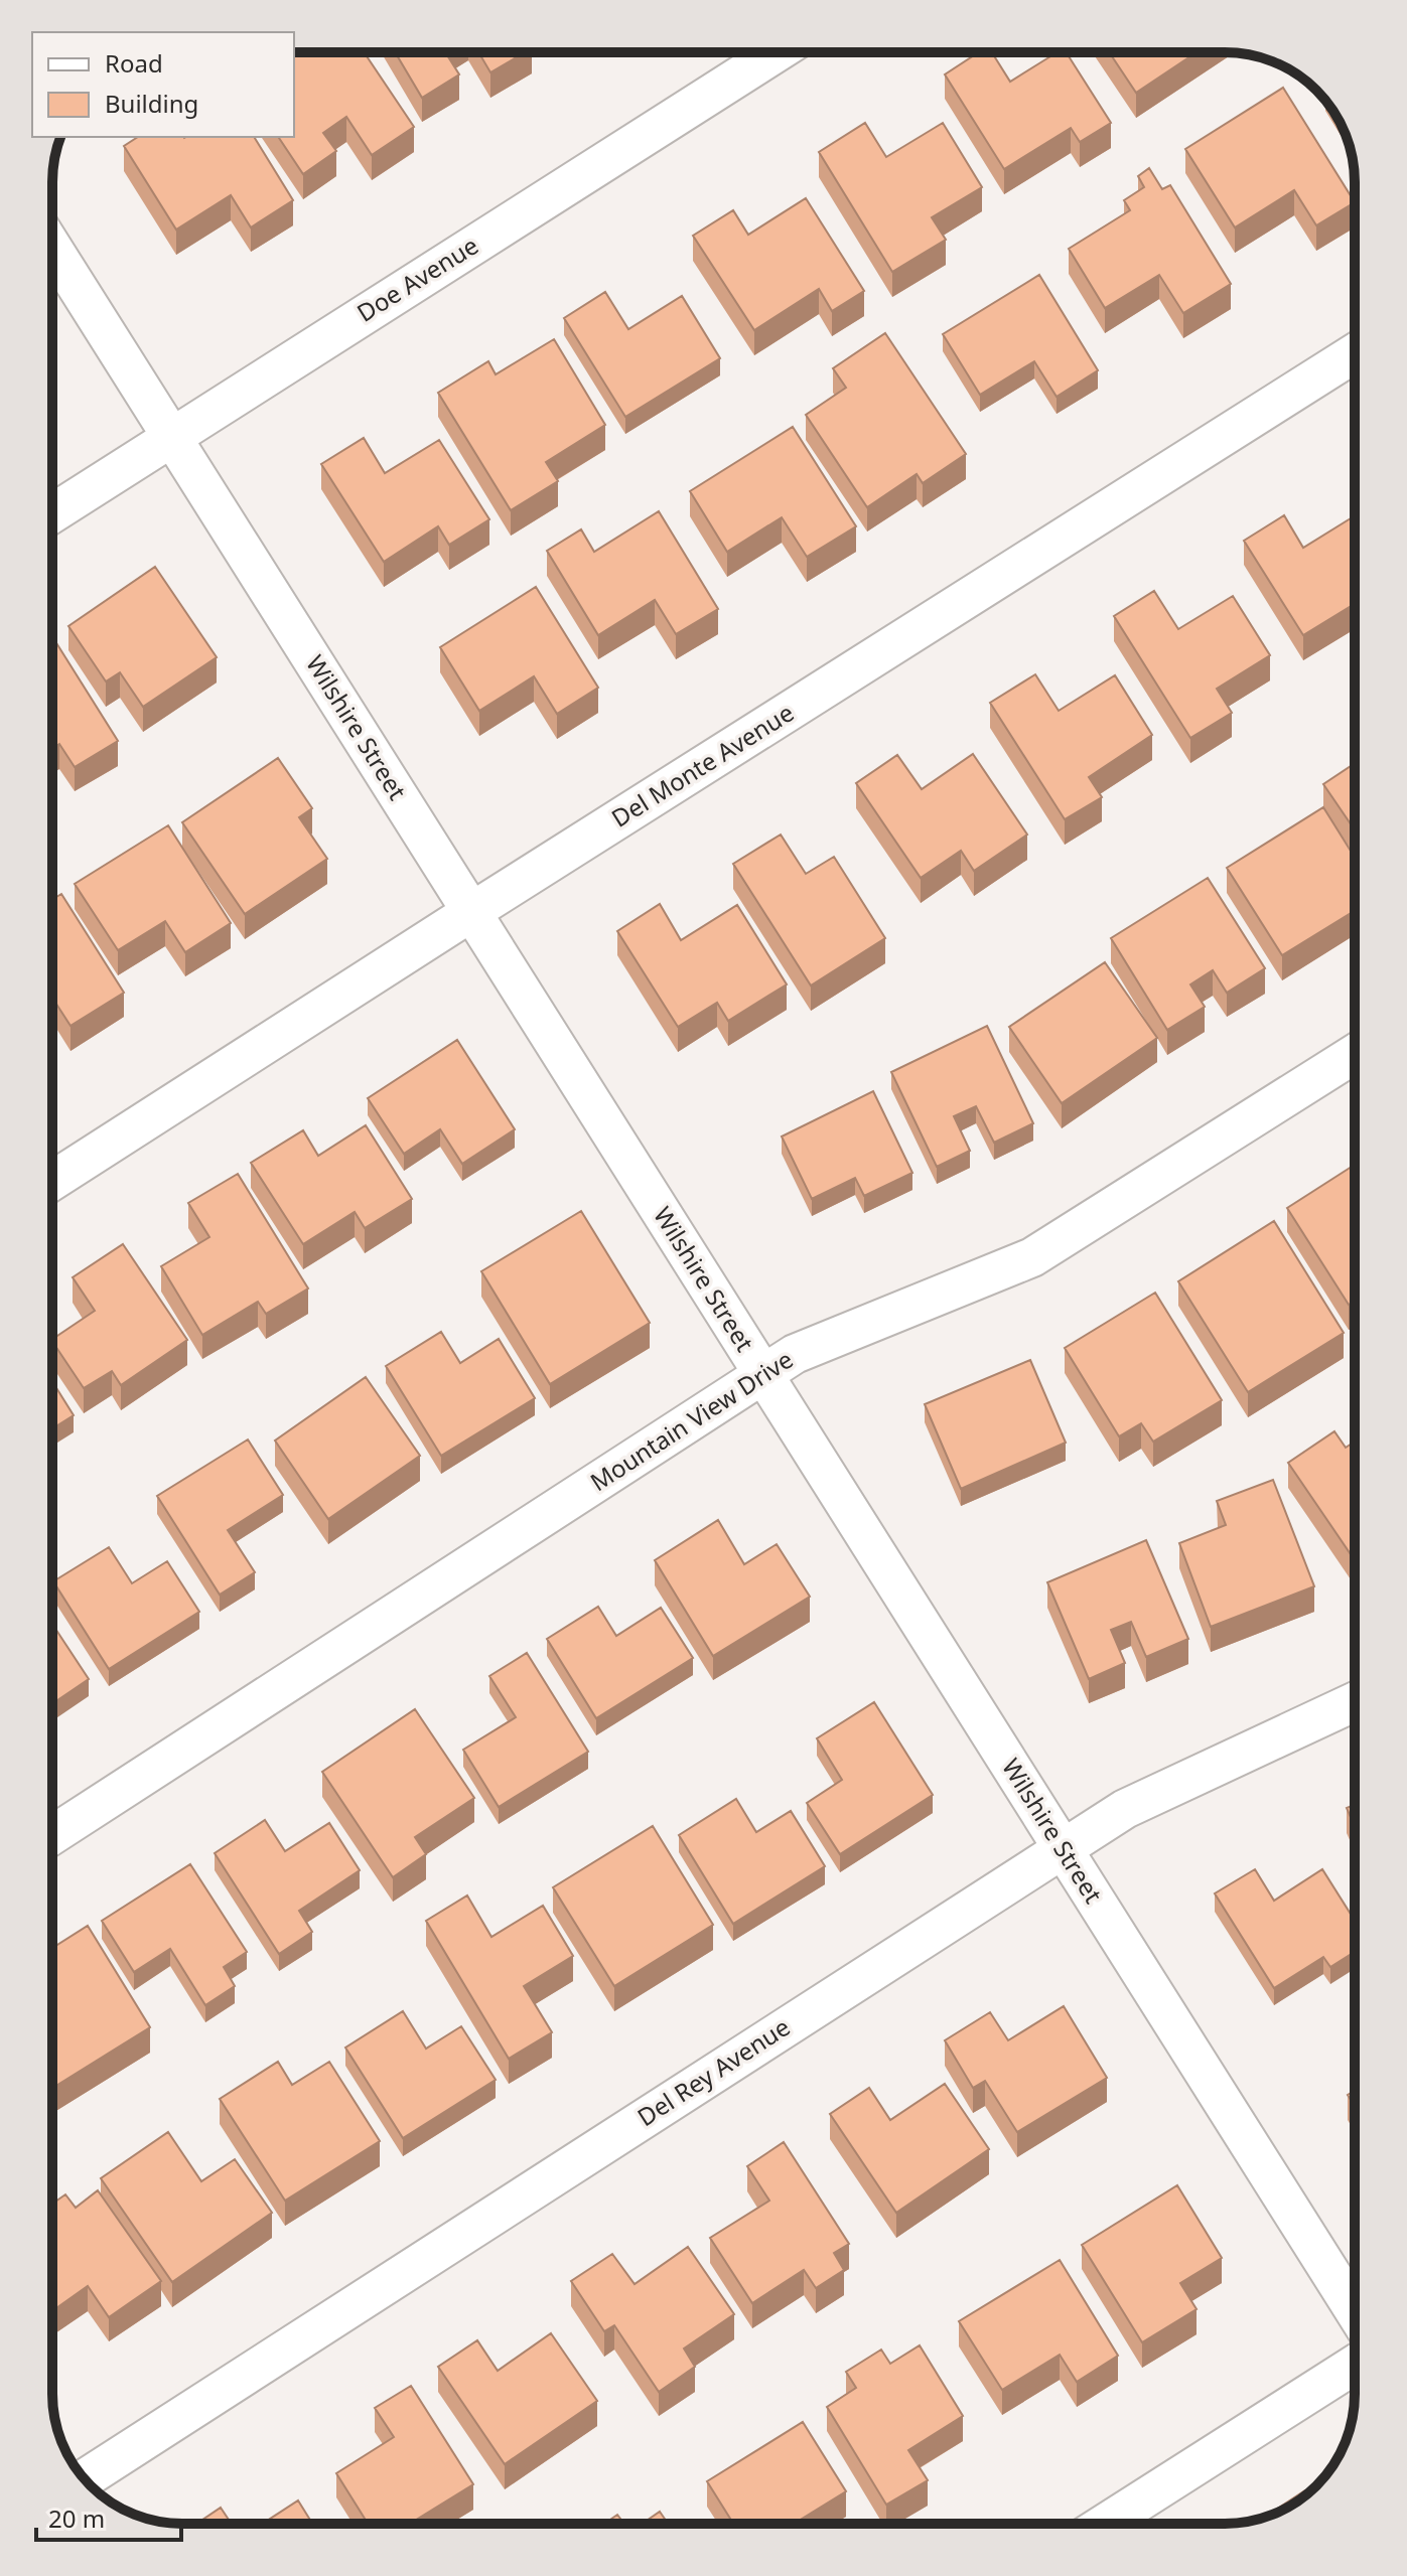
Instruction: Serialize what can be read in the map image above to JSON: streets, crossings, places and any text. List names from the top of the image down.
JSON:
{
  "streets": {
    "street": [
      "Doe Avenue",
      "Wilshire Street",
      "Del Monte Avenue",
      "Mountain View Drive",
      "Del Rey Avenue"
    ]
  },
  "crossings": [
    ["Doe Avenue", "Wilshire Street"],
    ["Wilshire Street", "Del Monte Avenue"],
    ["Wilshire Street", "Mountain View Drive"],
    ["Wilshire Street", "Del Rey Avenue"]
  ],
  "legend": ["Road", "Building"],
  "scale_bar": "20 m"
}
